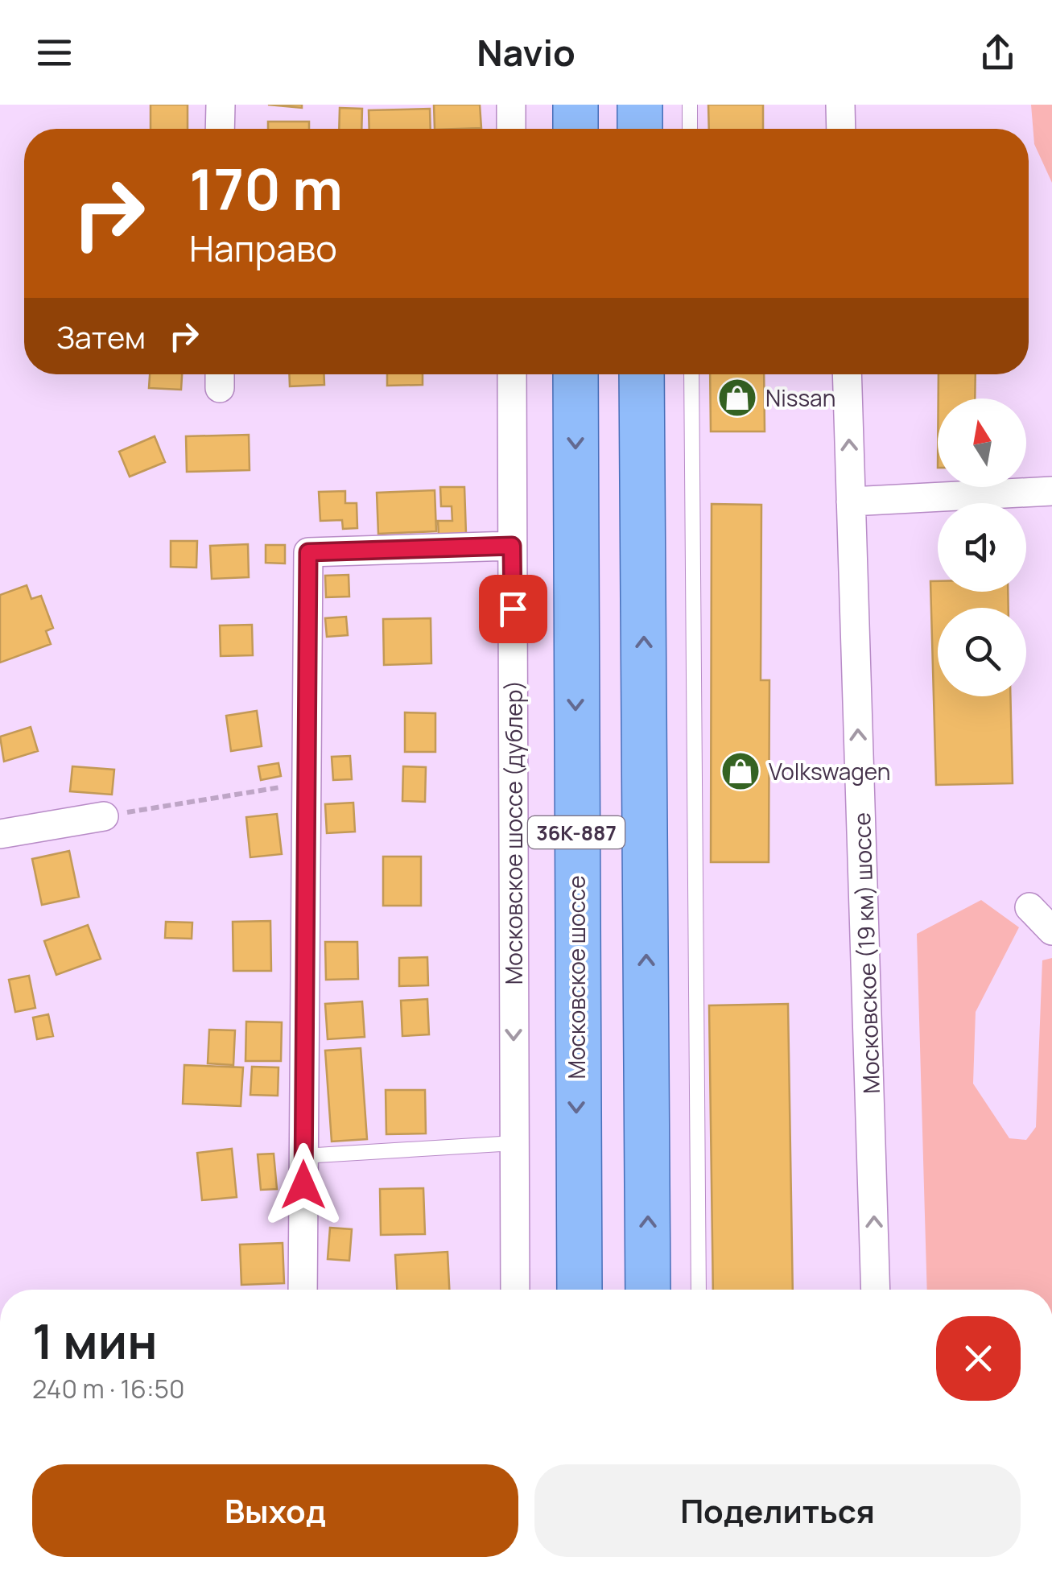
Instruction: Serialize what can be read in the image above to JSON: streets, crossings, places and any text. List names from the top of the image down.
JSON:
{
  "streets": {
    "main road": ["36К-887", "Московское шоссе"],
    "street": ["Московское шоссе (дублер)", "Московское (19 км) шоссе"]
  },
  "one_way": ["Московское (19 км) шоссе"],
  "places": {
    "shop": ["Nissan", "Volkswagen"]
  },
  "north": "top",
  "page": {
    "header": "Navio",
    "turn": ["170 m", "Направо"],
    "then": "Затем",
    "heading": ["1 мин", "240 m · 16:50"],
    "buttons": ["Выход", "Поделиться"]
  }
}
